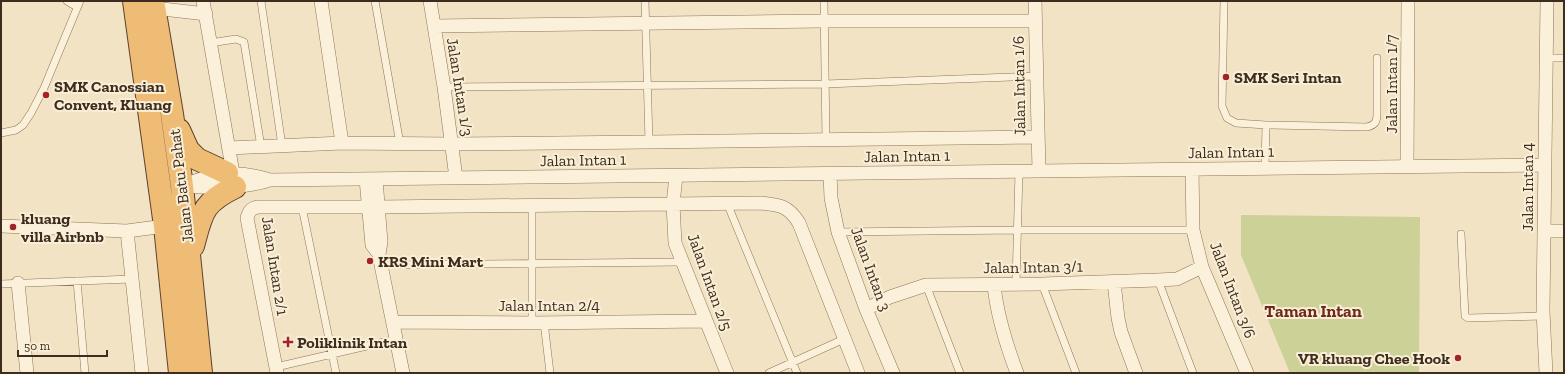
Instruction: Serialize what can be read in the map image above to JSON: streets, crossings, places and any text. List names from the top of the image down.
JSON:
{
  "streets": {
    "highway": ["Jalan Batu Pahat"],
    "street": [
      "Jalan Intan 1/7",
      "Jalan Intan 1/6",
      "Jalan Intan 1/3",
      "Jalan Intan 1",
      "Jalan Intan 4",
      "Jalan Intan 2/1",
      "Jalan Intan 3/1",
      "Jalan Intan 3",
      "Jalan Intan 2/5",
      "Jalan Intan 3/6",
      "Jalan Intan 2/4"
    ]
  },
  "crossings": [
    ["Jalan Intan 1/7", "Jalan Intan 1"],
    ["Jalan Intan 1/6", "Jalan Intan 1"],
    ["Jalan Intan 1/3", "Jalan Intan 1"],
    ["Jalan Intan 1", "Jalan Batu Pahat"],
    ["Jalan Intan 1", "Jalan Intan 4"],
    ["Jalan Intan 1", "Jalan Intan 3"],
    ["Jalan Intan 1", "Jalan Intan 2/5"],
    ["Jalan Intan 1", "Jalan Intan 3/6"],
    ["Jalan Intan 3/1", "Jalan Intan 3"],
    ["Jalan Intan 3/1", "Jalan Intan 3/6"],
    ["Jalan Intan 2/5", "Jalan Intan 2/4"]
  ],
  "districts": ["Taman Intan"],
  "places": {
    "other": [
      "SMK Seri Intan",
      "SMK Canossian Convent, Kluang",
      "kluang villa Airbnb",
      "KRS Mini Mart",
      "VR kluang Chee Hook"
    ],
    "health": ["Poliklinik Intan"]
  },
  "scale_bar": "50 m"
}
